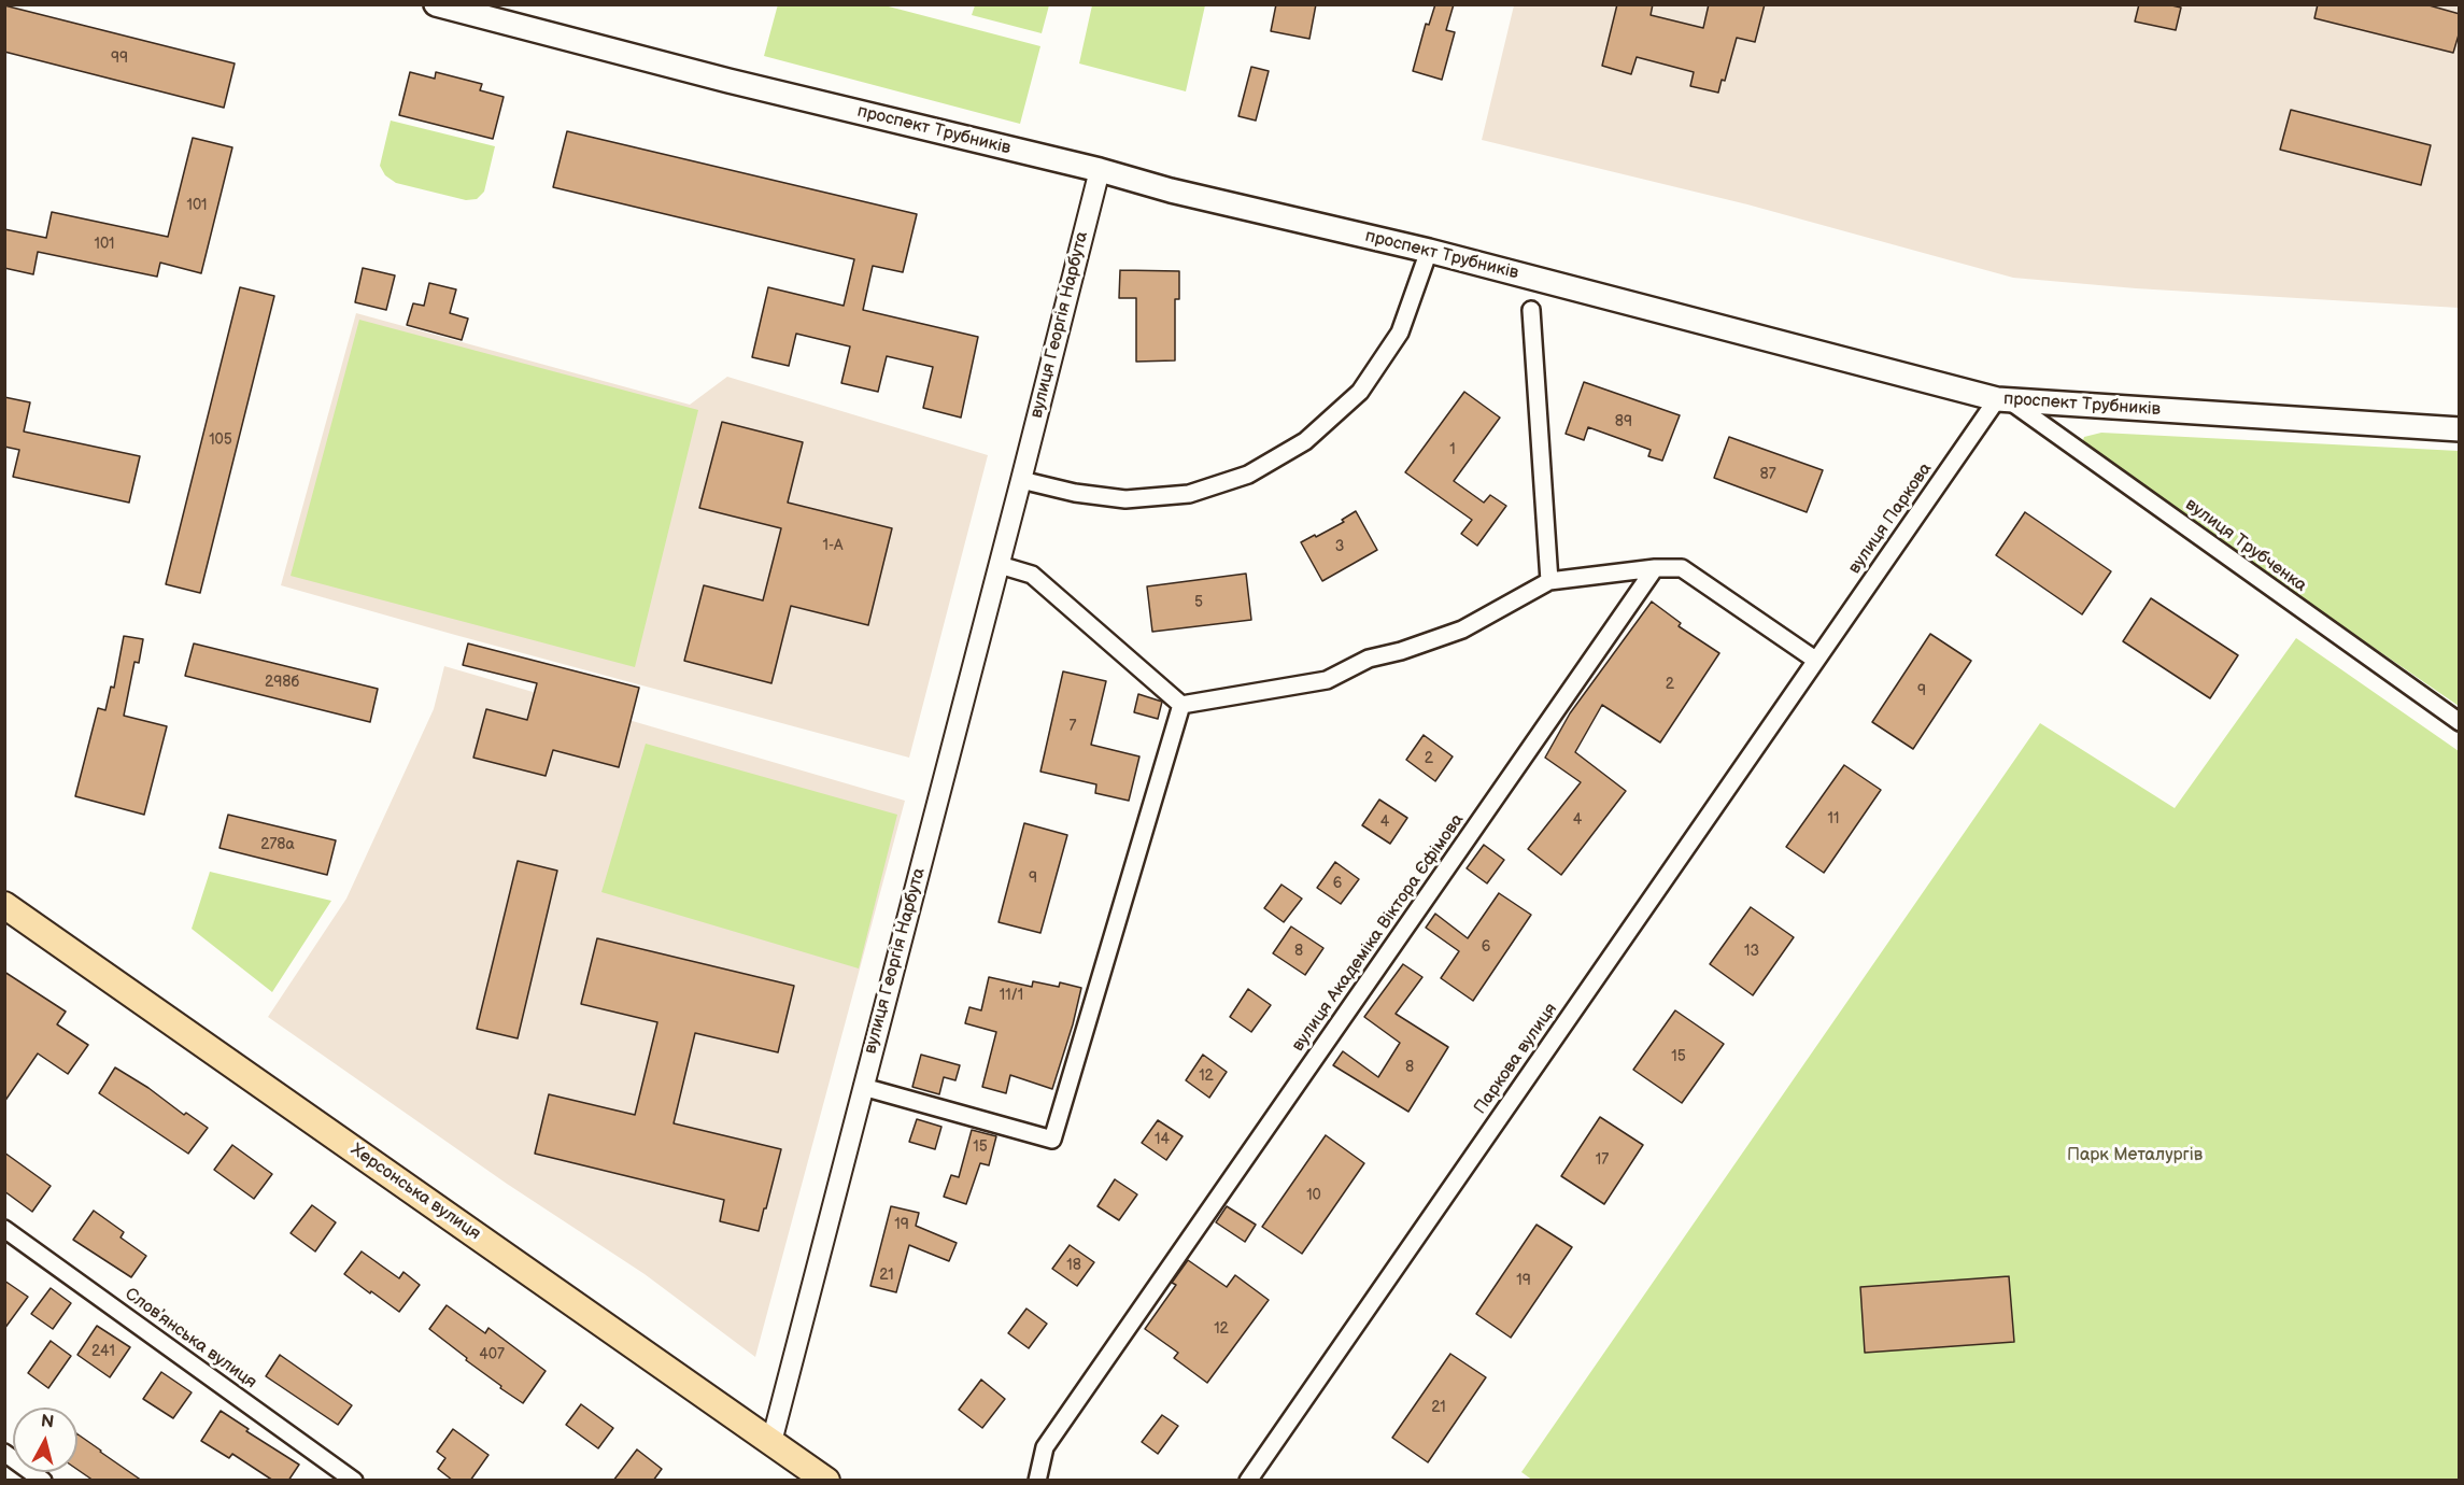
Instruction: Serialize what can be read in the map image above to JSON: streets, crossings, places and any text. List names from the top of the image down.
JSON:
{
  "streets": {
    "main road": ["проспект Трубників", "Херсонська вулиця"],
    "street": [
      "вулиця Георгія Нарбута",
      "вулиця Паркова",
      "вулиця Трубченка",
      "вулиця Академіка Віктора Єфімова",
      "Паркова вулиця",
      "Словʼянська вулиця"
    ]
  },
  "crossings": [
    ["проспект Трубників", "вулиця Георгія Нарбута"],
    ["проспект Трубників", "вулиця Паркова"],
    ["проспект Трубників", "вулиця Трубченка"],
    ["вулиця Георгія Нарбута", "Херсонська вулиця"],
    ["вулиця Паркова", "вулиця Трубченка"],
    ["вулиця Паркова", "Паркова вулиця"]
  ],
  "parks": ["Парк Металургів"],
  "house_numbers": [
    "99",
    "101",
    "101",
    "89",
    "105",
    "1",
    "87",
    "1-А",
    "3",
    "5",
    "298б",
    "2",
    "9",
    "7",
    "2",
    "11",
    "4",
    "4",
    "278а",
    "9",
    "6",
    "6",
    "8",
    "13",
    "11/1",
    "15",
    "8",
    "12",
    "14",
    "15",
    "17",
    "10",
    "19",
    "18",
    "21",
    "19",
    "12",
    "241",
    "407",
    "21"
  ],
  "north": "top"
}
